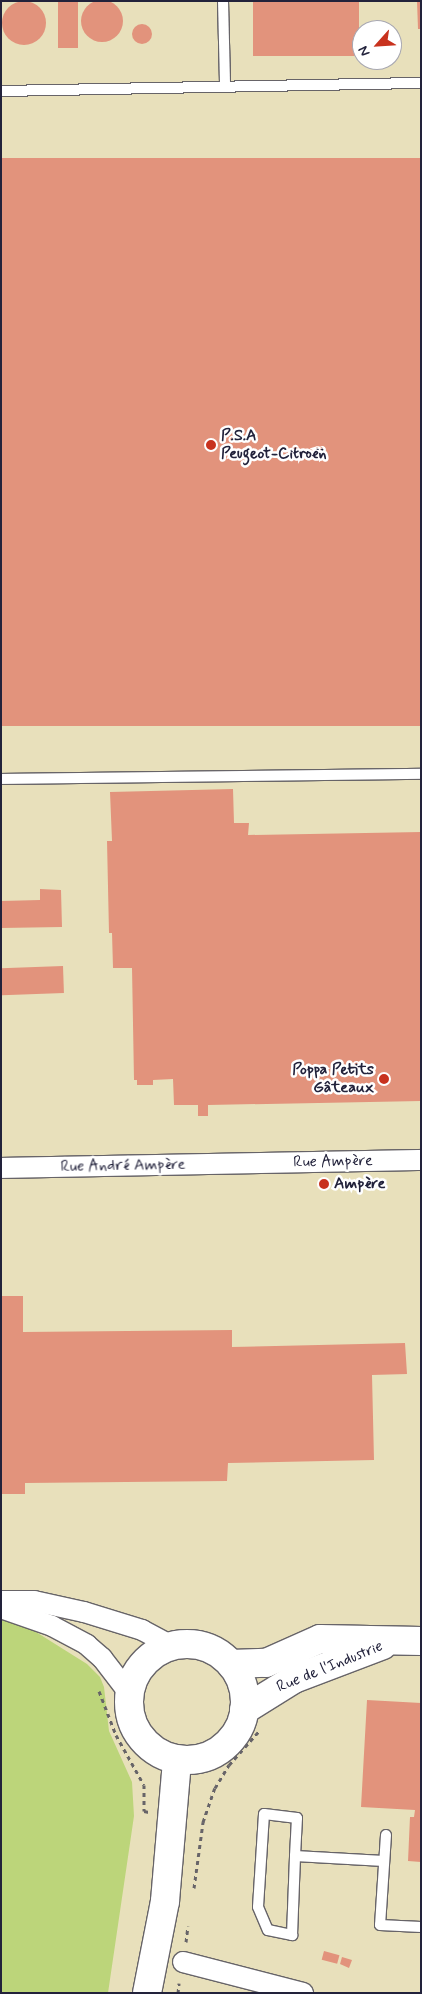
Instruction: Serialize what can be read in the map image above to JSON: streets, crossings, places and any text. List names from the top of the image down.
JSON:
{
  "streets": {
    "street": ["Rue Ampère", "Rue André Ampère", "Rue de l'Industrie"]
  },
  "crossings": [
    ["Rue Ampère", "Rue André Ampère"]
  ],
  "places": ["P.S.A Peugeot-Citroën", "Poppa Petits Gâteaux", "Ampère"],
  "north": "bottom left"
}
